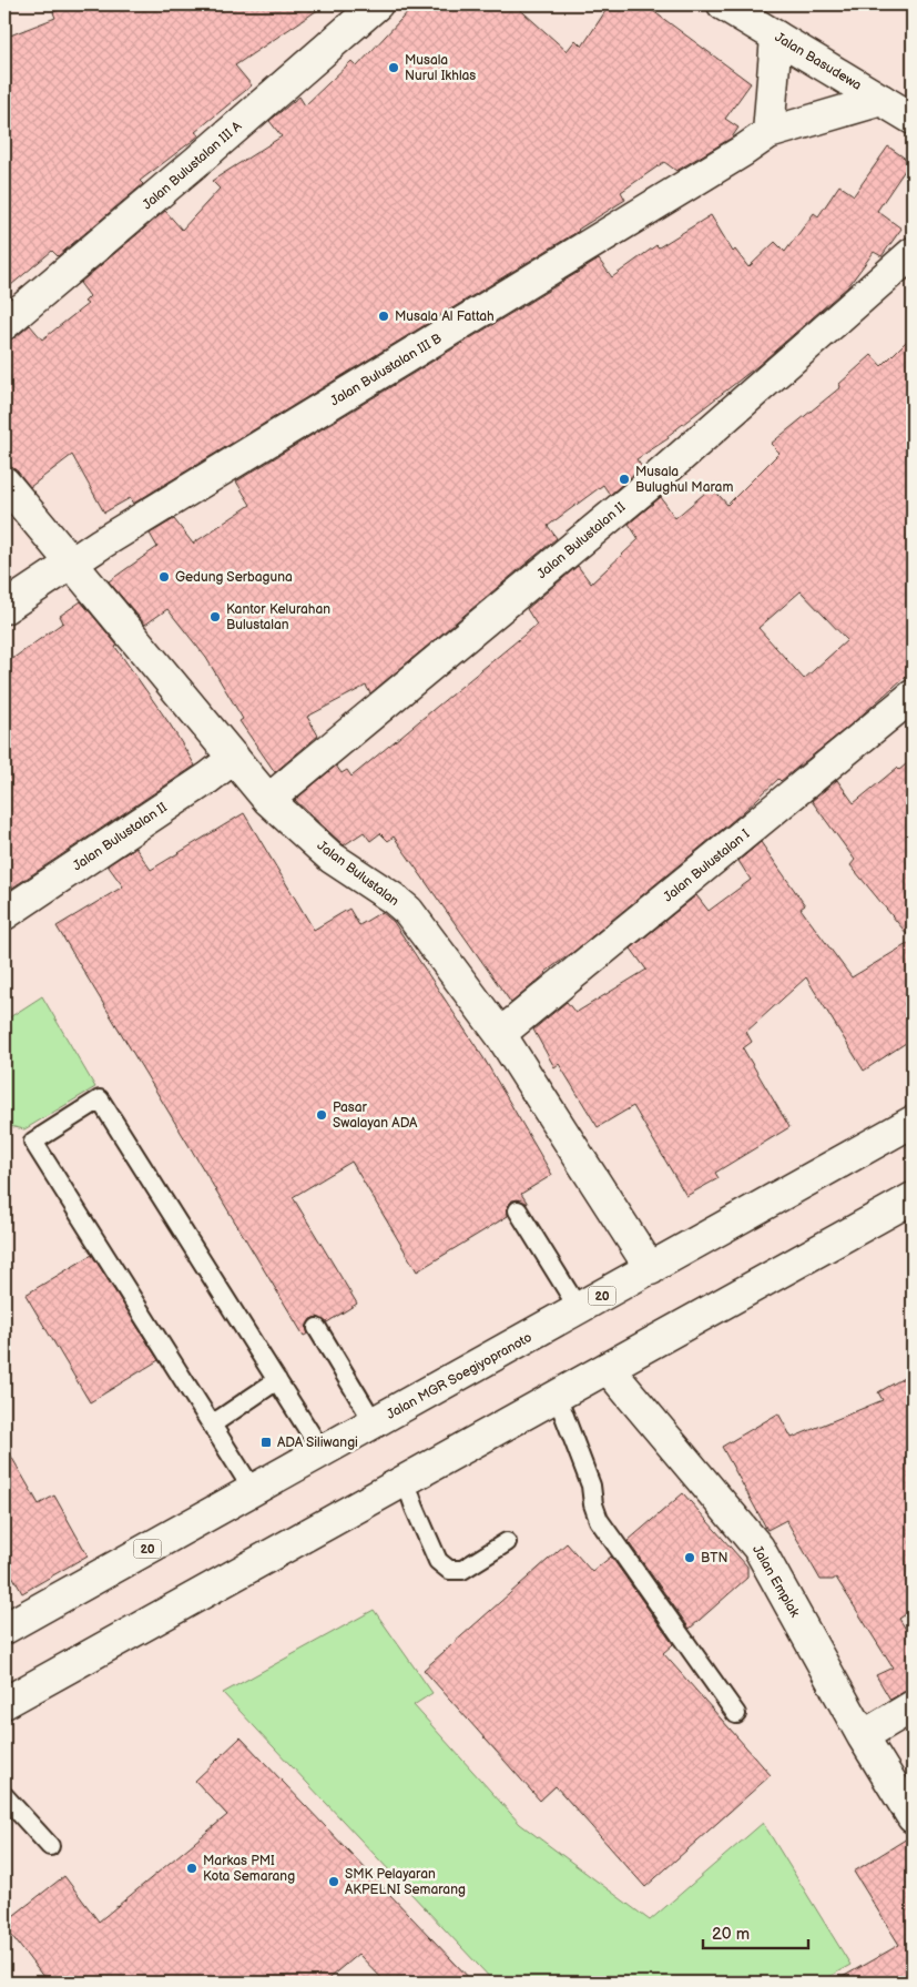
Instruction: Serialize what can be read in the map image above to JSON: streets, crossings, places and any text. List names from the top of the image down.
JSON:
{
  "streets": {
    "main road": [
      "Jalan Basudewa",
      "Jalan Bulustalan III A",
      "Jalan Bulustalan III B",
      "Jalan Bulustalan II",
      "Jalan Bulustalan I",
      "Jalan Bulustalan",
      "20",
      "Jalan MGR Soegiyopranoto",
      "Jalan Emplak"
    ]
  },
  "crossings": [
    ["Jalan Basudewa", "Jalan Bulustalan III B"],
    ["Jalan Bulustalan III B", "Jalan Bulustalan"],
    ["Jalan Bulustalan II", "Jalan Bulustalan"],
    ["Jalan Bulustalan I", "Jalan Bulustalan"],
    ["Jalan Bulustalan", "Jalan MGR Soegiyopranoto"]
  ],
  "places": {
    "other": [
      "Musala Nurul Ikhlas",
      "Musala Al Fattah",
      "Musala Bulughul Maram",
      "Gedung Serbaguna",
      "Kantor Kelurahan Bulustalan",
      "Pasar Swalayan ADA",
      "BTN",
      "Markas PMI Kota Semarang",
      "SMK Pelayaran AKPELNI Semarang"
    ],
    "transit": ["ADA Siliwangi"]
  },
  "scale_bar": "20 m"
}
